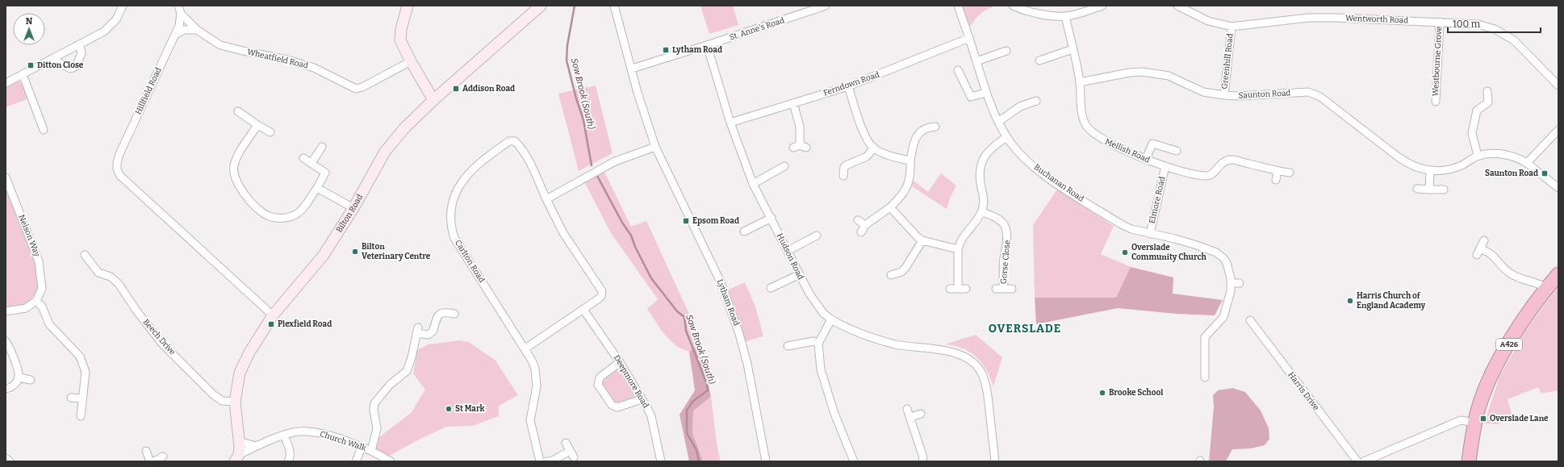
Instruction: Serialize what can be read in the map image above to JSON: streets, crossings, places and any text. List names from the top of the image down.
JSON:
{
  "streets": {
    "highway": ["A426"],
    "main road": ["Bilton Road"],
    "street": [
      "Wentworth Road",
      "St. Anne's Road",
      "Wheatfield Road",
      "Greenhill Road",
      "Westbourne Grove",
      "Ferndown Road",
      "Hillfield Road",
      "Saunton Road",
      "Mellish Road",
      "Buchanan Road",
      "Elmore Road",
      "Nelson Way",
      "Hudson Road",
      "Carlton Road",
      "Gorse Close",
      "Lytham Road",
      "Beech Drive",
      "Deepmore Road",
      "Harris Drive",
      "Church Walk"
    ]
  },
  "crossings": [
    ["Wentworth Road", "Greenhill Road"],
    ["Wentworth Road", "Westbourne Grove"],
    ["St. Anne's Road", "Hudson Road"],
    ["St. Anne's Road", "Lytham Road"],
    ["Wheatfield Road", "Hillfield Road"],
    ["Greenhill Road", "Saunton Road"],
    ["Ferndown Road", "Buchanan Road"],
    ["Ferndown Road", "Hudson Road"],
    ["Hillfield Road", "Bilton Road"],
    ["Saunton Road", "Mellish Road"],
    ["Mellish Road", "Elmore Road"],
    ["Buchanan Road", "Elmore Road"],
    ["Bilton Road", "Beech Drive"],
    ["Bilton Road", "Church Walk"]
  ],
  "districts": ["OVERSLADE"],
  "water": ["Sow Brook (South)"],
  "places": {
    "transit": [
      "Lytham Road",
      "Ditton Close",
      "Addison Road",
      "Saunton Road",
      "Epsom Road",
      "Plexfield Road",
      "Overslade Lane"
    ],
    "other": [
      "Bilton Veterinary Centre",
      "Overslade Community Church",
      "Harris Church of England Academy",
      "Brooke School",
      "St Mark"
    ]
  },
  "scale_bar": "100 m",
  "north": "top"
}
